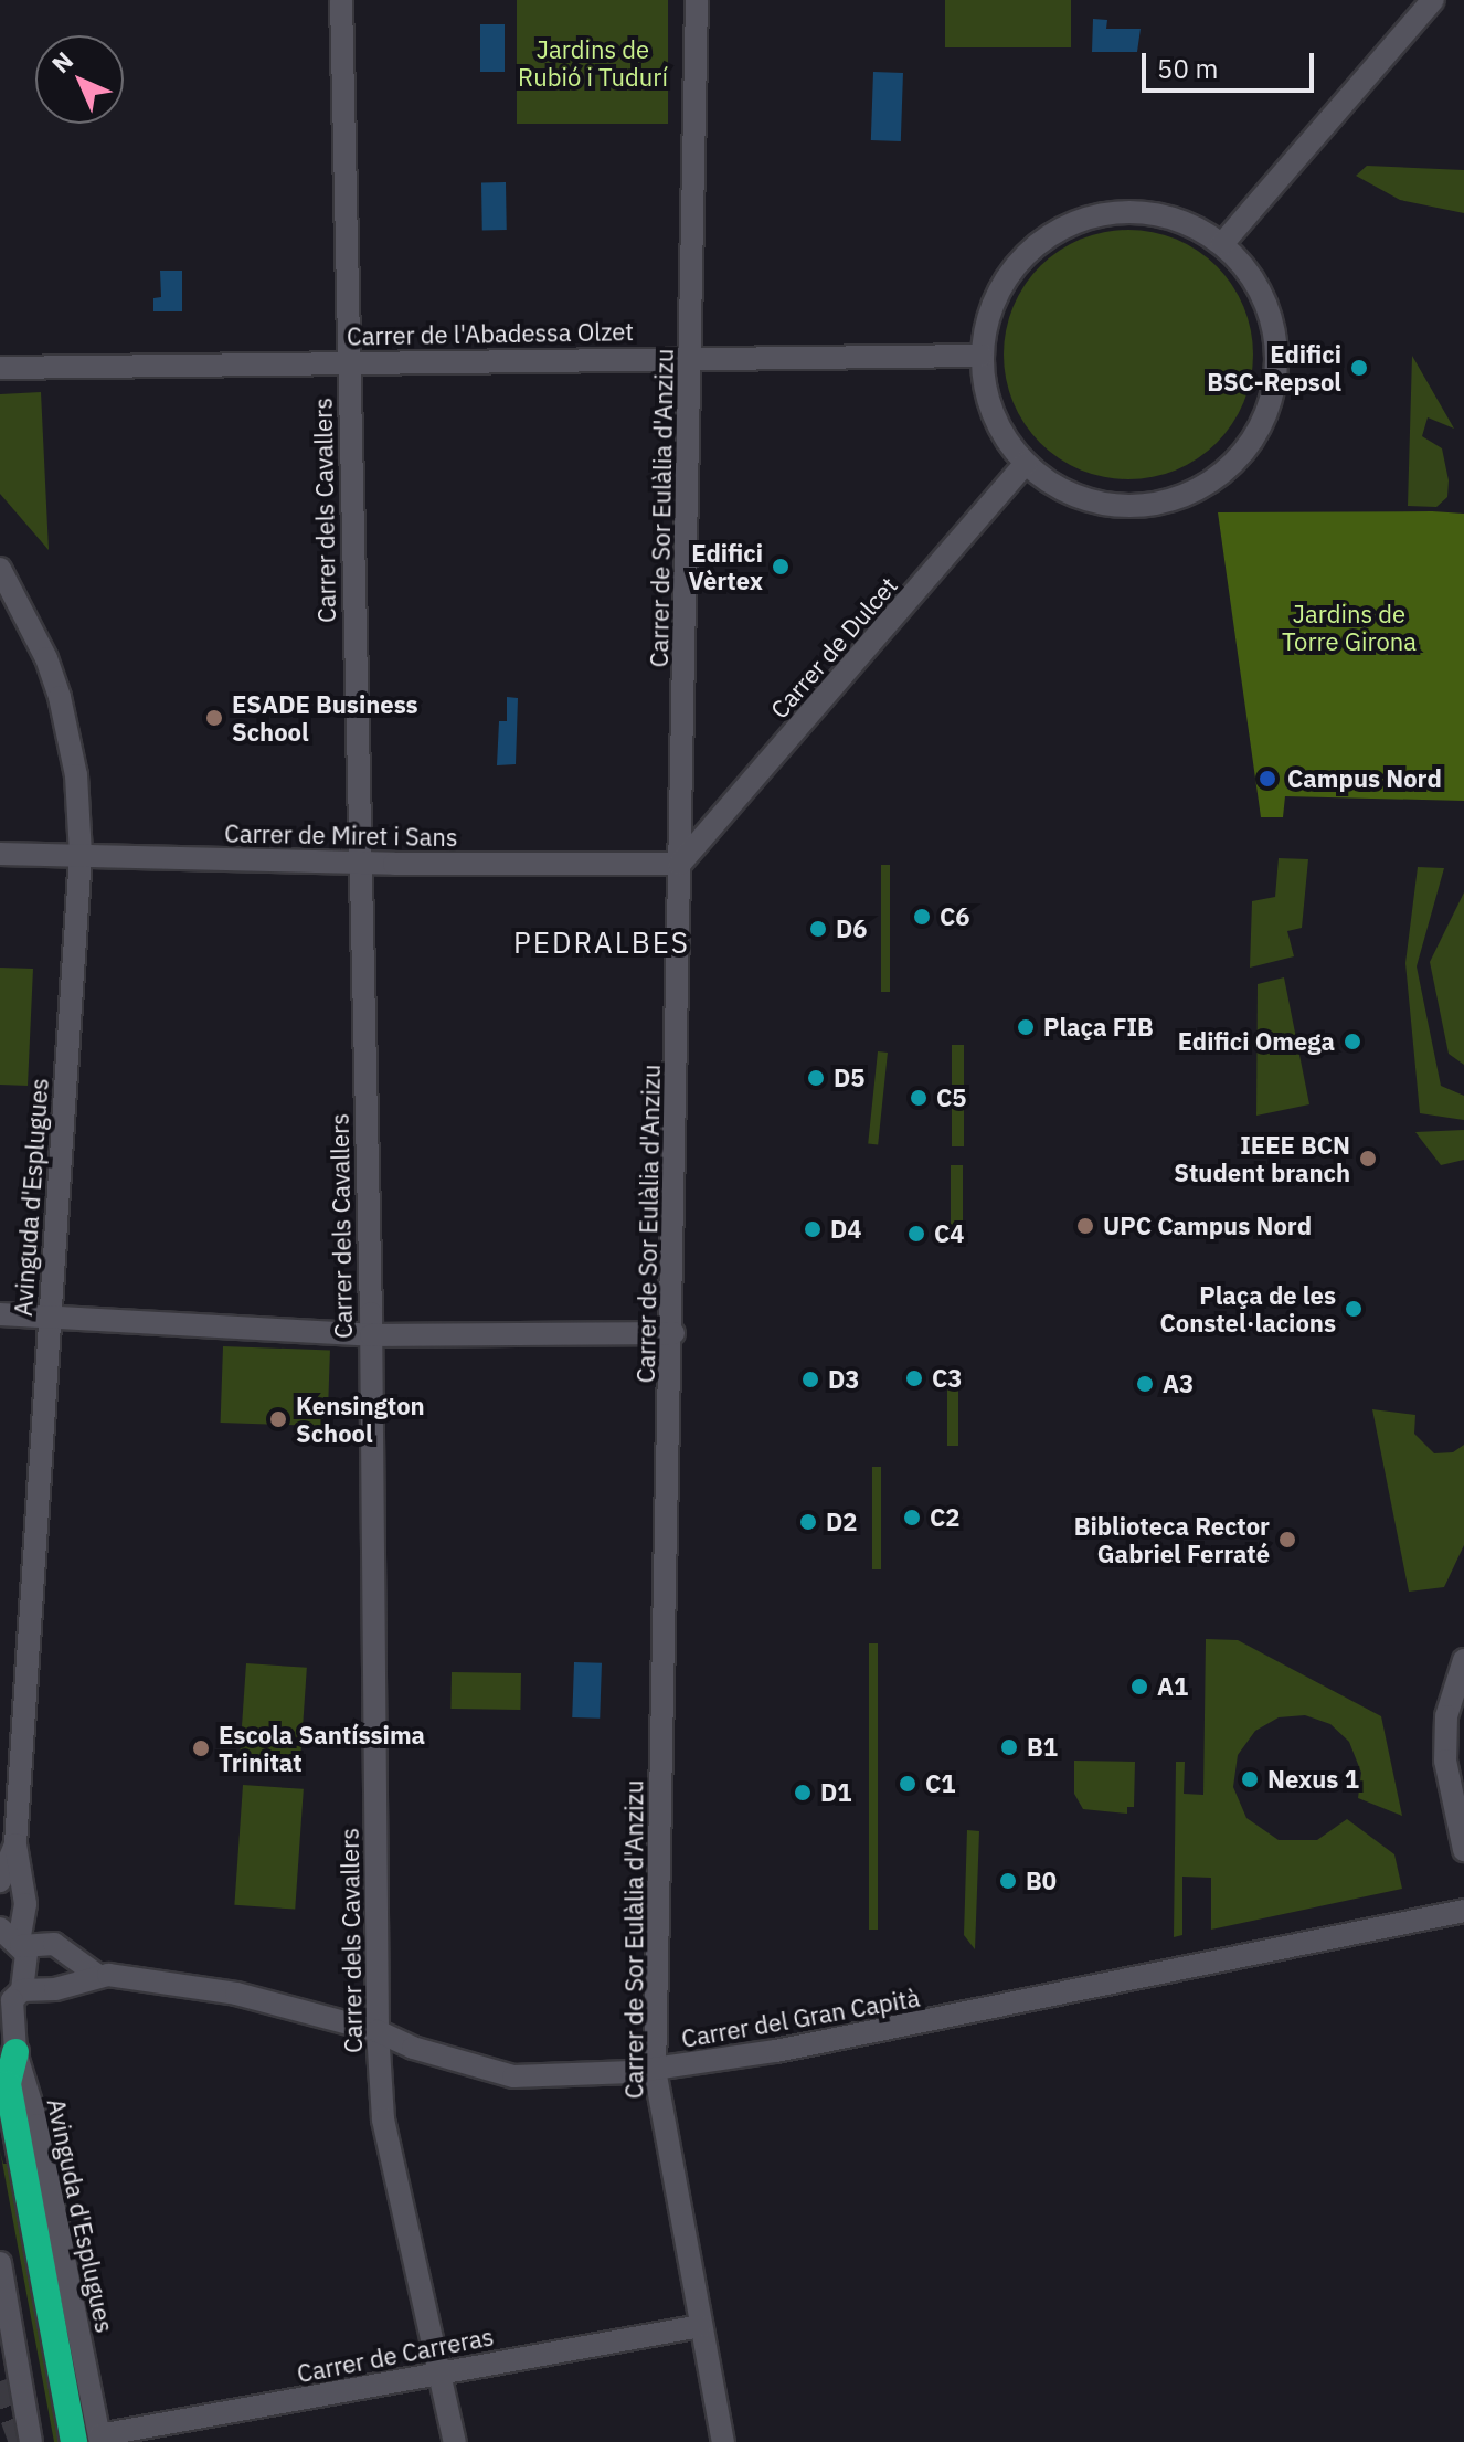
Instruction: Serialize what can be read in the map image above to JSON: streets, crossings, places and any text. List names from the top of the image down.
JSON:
{
  "streets": {
    "street": [
      "Carrer de l'Abadessa Olzet",
      "Carrer de Sor Eulàlia d'Anzizu",
      "Carrer dels Cavallers",
      "Carrer de Dulcet",
      "Carrer de Miret i Sans",
      "Avinguda d'Esplugues",
      "Carrer del Gran Capità",
      "Carrer de Carreras"
    ]
  },
  "crossings": [
    ["Carrer de l'Abadessa Olzet", "Carrer de Sor Eulàlia d'Anzizu"],
    ["Carrer de l'Abadessa Olzet", "Carrer dels Cavallers"],
    ["Carrer de l'Abadessa Olzet", "Carrer de Dulcet"],
    ["Carrer de Sor Eulàlia d'Anzizu", "Carrer de Dulcet"],
    ["Carrer de Sor Eulàlia d'Anzizu", "Carrer de Miret i Sans"],
    ["Carrer de Sor Eulàlia d'Anzizu", "Carrer del Gran Capità"],
    ["Carrer de Sor Eulàlia d'Anzizu", "Carrer de Carreras"],
    ["Carrer dels Cavallers", "Carrer de Miret i Sans"],
    ["Carrer dels Cavallers", "Carrer del Gran Capità"],
    ["Carrer dels Cavallers", "Carrer de Carreras"],
    ["Carrer de Dulcet", "Carrer de Miret i Sans"],
    ["Carrer de Miret i Sans", "Avinguda d'Esplugues"],
    ["Avinguda d'Esplugues", "Carrer del Gran Capità"]
  ],
  "districts": ["PEDRALBES"],
  "parks": ["Jardins de Rubió i Tudurí", "Jardins de Torre Girona"],
  "places": [
    "Edifici BSC-Repsol",
    "Edifici Vèrtex",
    "ESADE Business School",
    "Campus Nord",
    "C6",
    "D6",
    "Plaça FIB",
    "Edifici Omega",
    "D5",
    "C5",
    "IEEE BCN Student branch",
    "UPC Campus Nord",
    "D4",
    "C4",
    "Plaça de les Constel·lacions",
    "C3",
    "D3",
    "A3",
    "Kensington School",
    "C2",
    "D2",
    "Biblioteca Rector Gabriel Ferraté",
    "A1",
    "B1",
    "Escola Santíssima Trinitat",
    "Nexus 1",
    "C1",
    "D1",
    "B0"
  ],
  "scale_bar": "50 m",
  "north": "top left"
}
